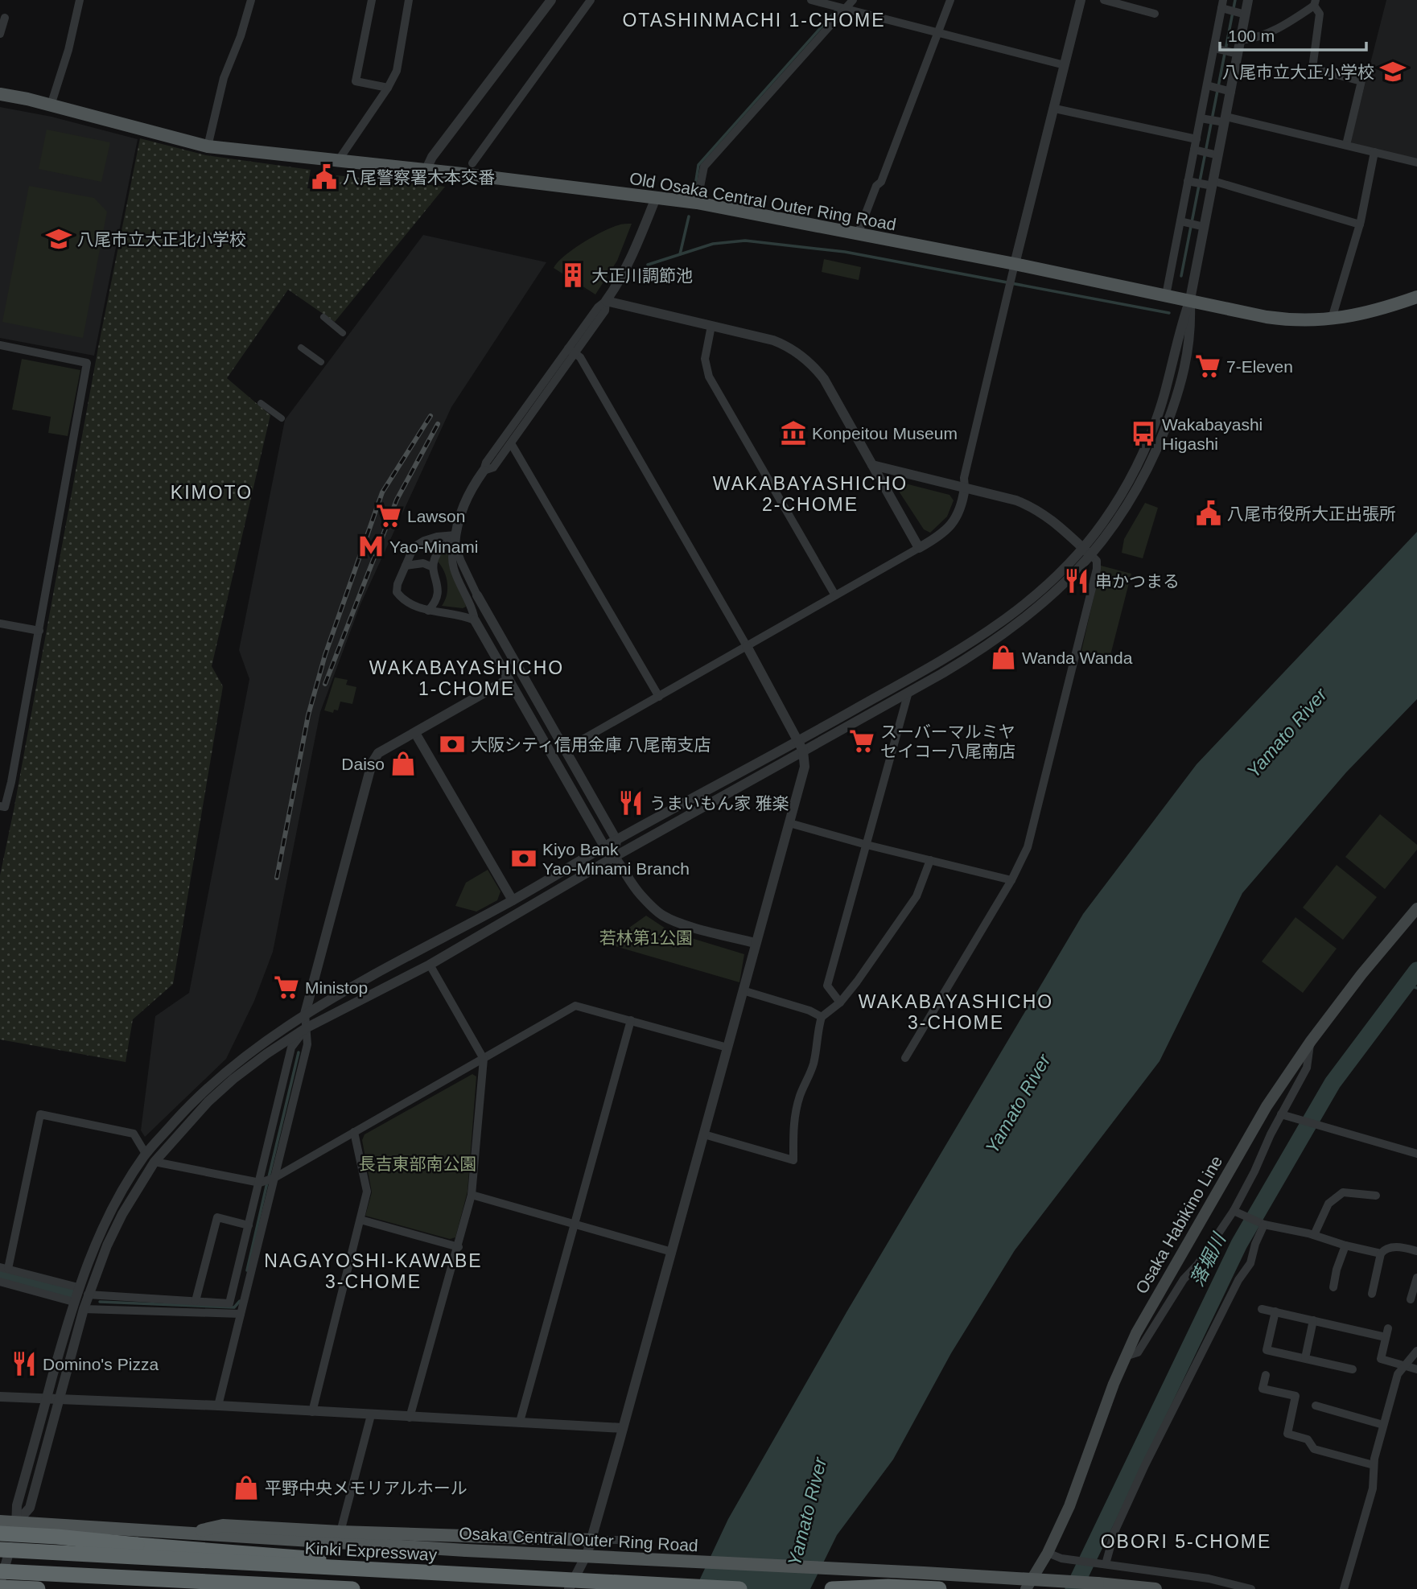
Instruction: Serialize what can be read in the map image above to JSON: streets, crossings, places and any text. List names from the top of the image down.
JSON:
{
  "streets": {
    "highway": ["Kinki Expressway"],
    "main road": ["Old Osaka Central Outer Ring Road", "Osaka Habikino Line", "Osaka Central Outer Ring Road"]
  },
  "districts": [
    "OTASHINMACHI 1-CHOME",
    "WAKABAYASHICHO 2-CHOME",
    "KIMOTO",
    "WAKABAYASHICHO 1-CHOME",
    "WAKABAYASHICHO 3-CHOME",
    "NAGAYOSHI-KAWABE 3-CHOME",
    "OBORI 5-CHOME"
  ],
  "water": ["Yamato River", "落堀川"],
  "parks": ["若林第1公園", "長吉東部南公園"],
  "places": {
    "school or university": ["八尾市立大正小学校", "八尾市立大正北小学校"],
    "public building": ["八尾警察署木本交番", "八尾市役所大正出張所"],
    "building": ["大正川調節池"],
    "supermarket": [
      "7-Eleven",
      "Lawson",
      "スーバーマルミヤ セイコー八尾南店",
      "Ministop"
    ],
    "museum": ["Konpeitou Museum"],
    "bus stop": ["Wakabayashi Higashi"],
    "metro station": ["Yao-Minami"],
    "restaurant": ["串かつまる", "うまいもん家 雅楽", "Domino's Pizza"],
    "shop": ["Wanda Wanda", "Daiso", "平野中央メモリアルホール"],
    "bank": ["大阪シティ信用金庫 八尾南支店", "Kiyo Bank Yao-Minami Branch"]
  },
  "scale_bar": "100 m"
}
